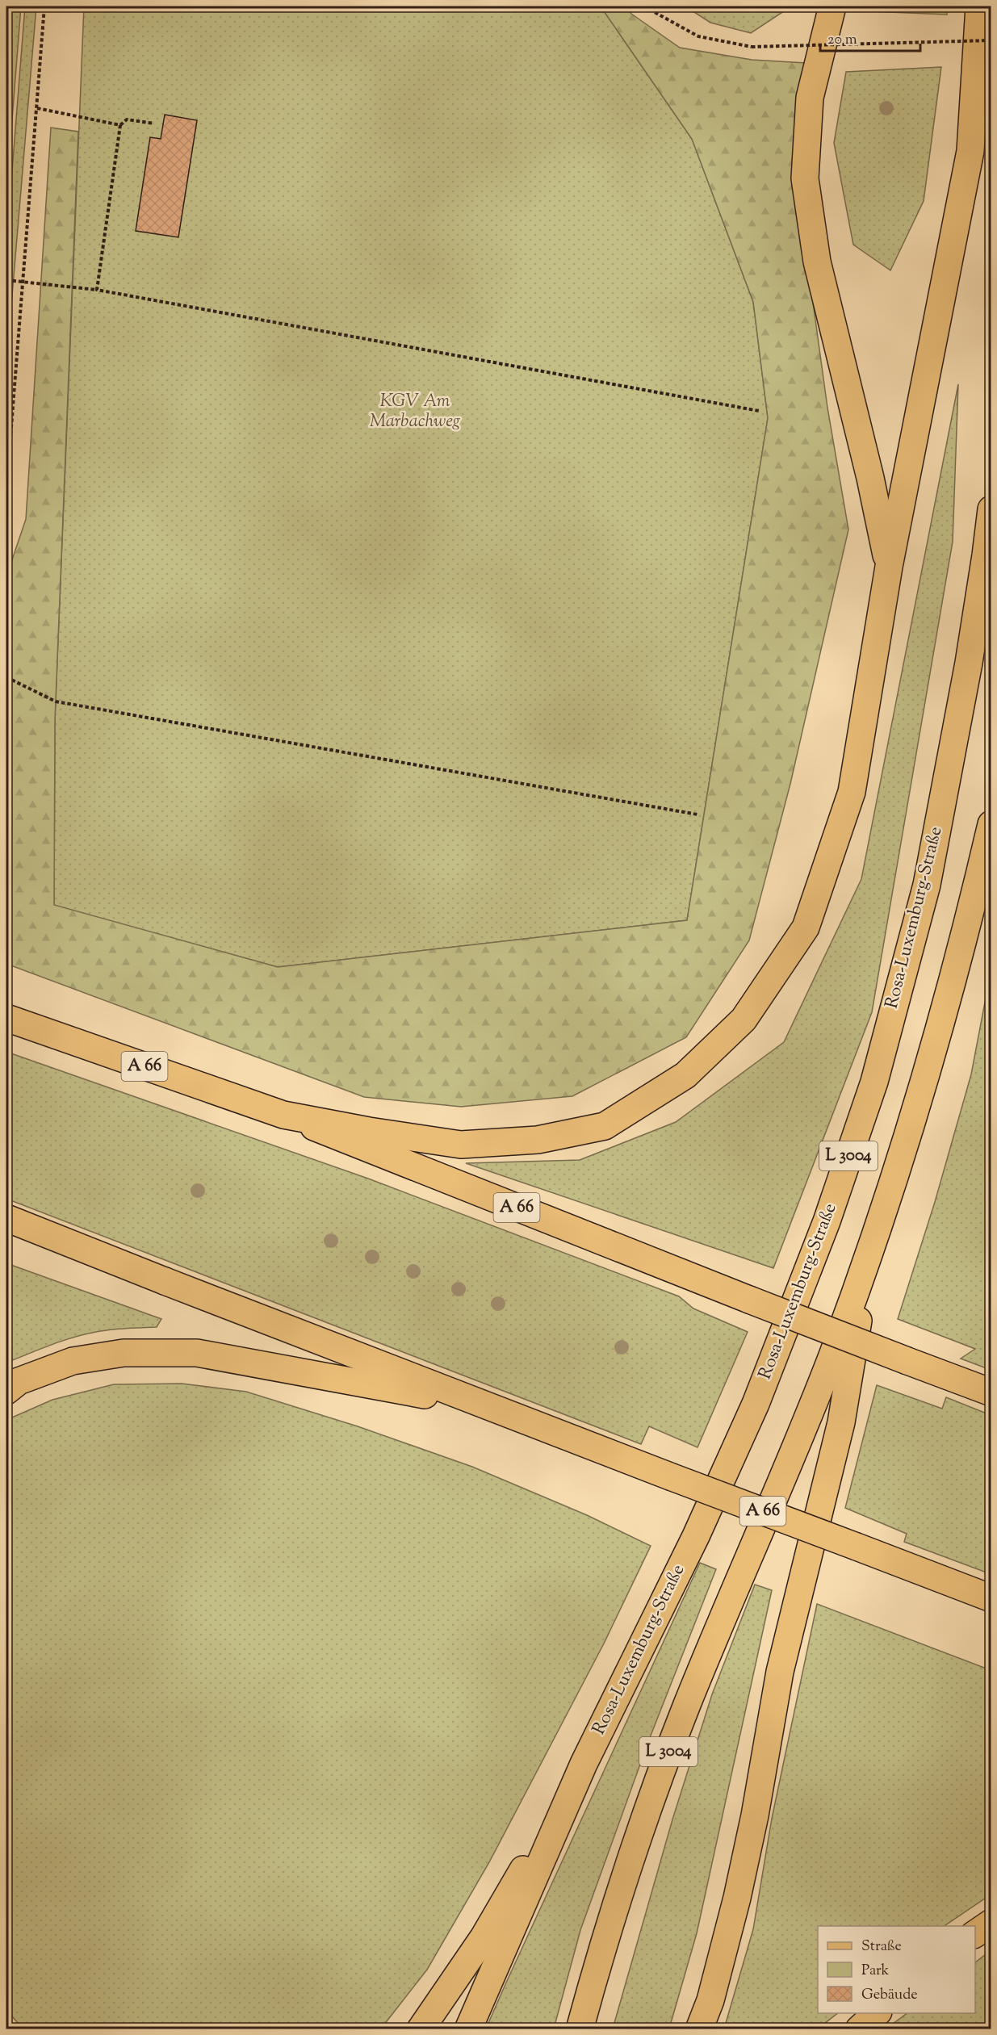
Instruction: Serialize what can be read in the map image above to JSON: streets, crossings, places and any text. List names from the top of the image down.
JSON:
{
  "streets": {
    "main road": ["Rosa-Luxemburg-Straße", "A 66", "L 3004"]
  },
  "parks": ["KGV Am Marbachweg"],
  "legend": ["Straße", "Park", "Gebäude"],
  "scale_bar": "20 m"
}
